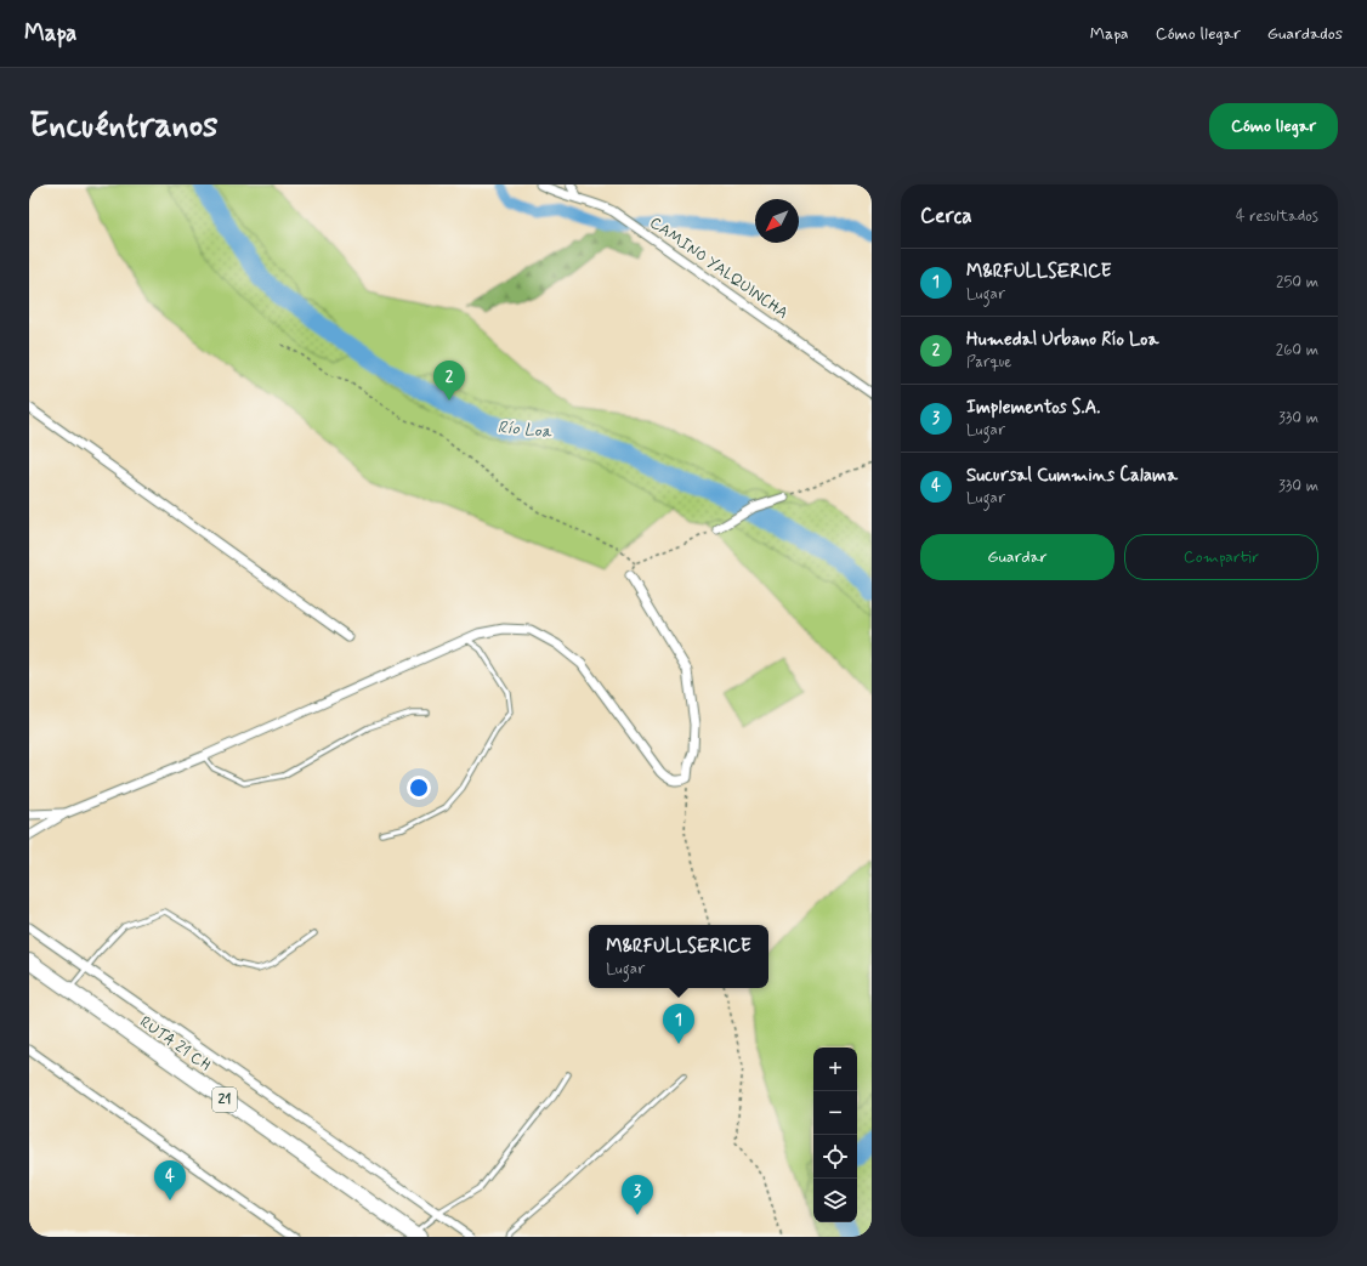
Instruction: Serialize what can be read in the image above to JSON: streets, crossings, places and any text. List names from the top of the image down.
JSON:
{
  "streets": {
    "highway": ["RUTA 21 CH", "21"],
    "street": ["CAMINO YALQUINCHA"]
  },
  "water": ["Río Loa"],
  "north": "bottom left",
  "page": {
    "header": "Mapa",
    "nav": ["Mapa", "Cómo llegar", "Guardados"],
    "buttons": [
      "Cómo llegar",
      ["Guardar", "Compartir"]
    ],
    "title": "Encuéntranos",
    "heading": ["Cerca", "4 resultados"],
    "list": [
      {
        "mark": "1",
        "name": "M&RFULLSERICE",
        "note": "Lugar",
        "value": "250 m"
      },
      {
        "mark": "2",
        "name": "Humedal Urbano Río Loa",
        "note": "Parque",
        "value": "260 m"
      },
      {
        "mark": "3",
        "name": "Implementos S.A.",
        "note": "Lugar",
        "value": "330 m"
      },
      {
        "mark": "4",
        "name": "Sucursal Cummins Calama",
        "note": "Lugar",
        "value": "330 m"
      }
    ],
    "pins": [
      "2",
      "1",
      "4",
      "3"
    ],
    "popup": ["M&RFULLSERICE", "Lugar"],
    "map_buttons": ["+", "−"]
  }
}
